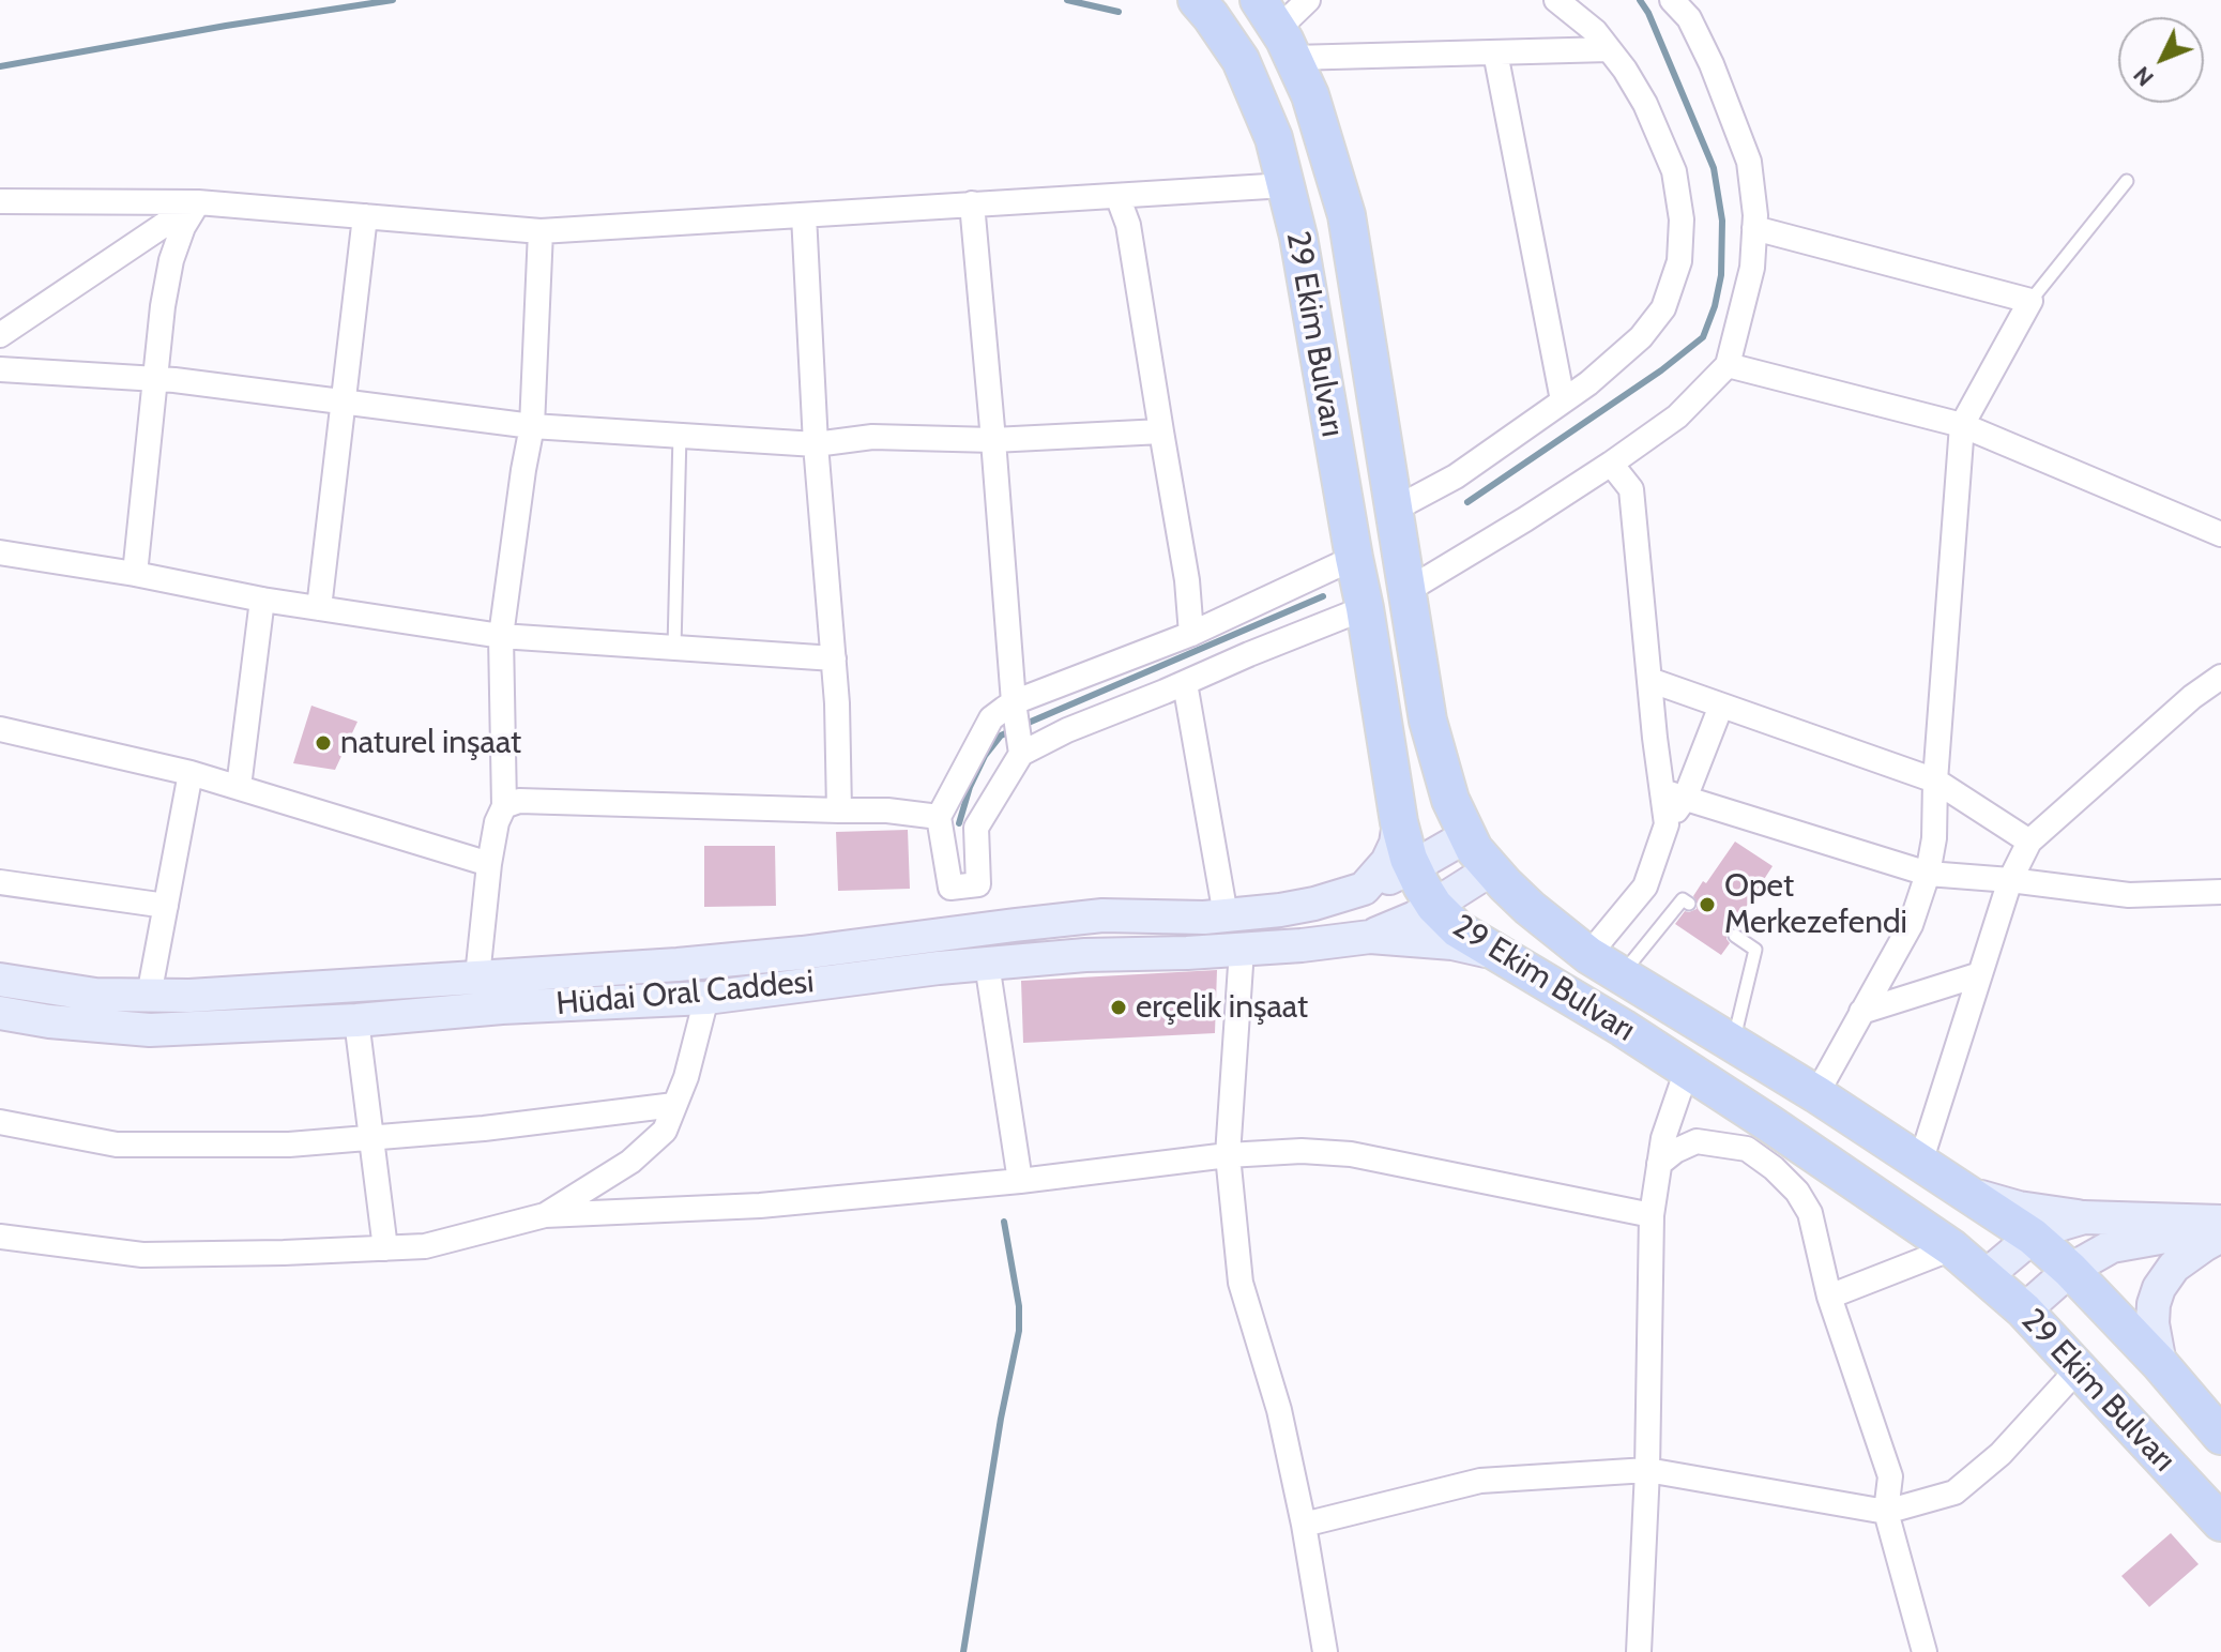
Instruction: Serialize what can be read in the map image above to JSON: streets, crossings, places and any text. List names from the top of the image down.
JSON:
{
  "streets": {
    "main road": ["29 Ekim Bulvarı"],
    "street": ["Hüdai Oral Caddesi"]
  },
  "crossings": [
    ["29 Ekim Bulvarı", "Hüdai Oral Caddesi"]
  ],
  "places": ["naturel inşaat", "Opet Merkezefendi", "erçelik inşaat"],
  "north": "bottom left"
}
